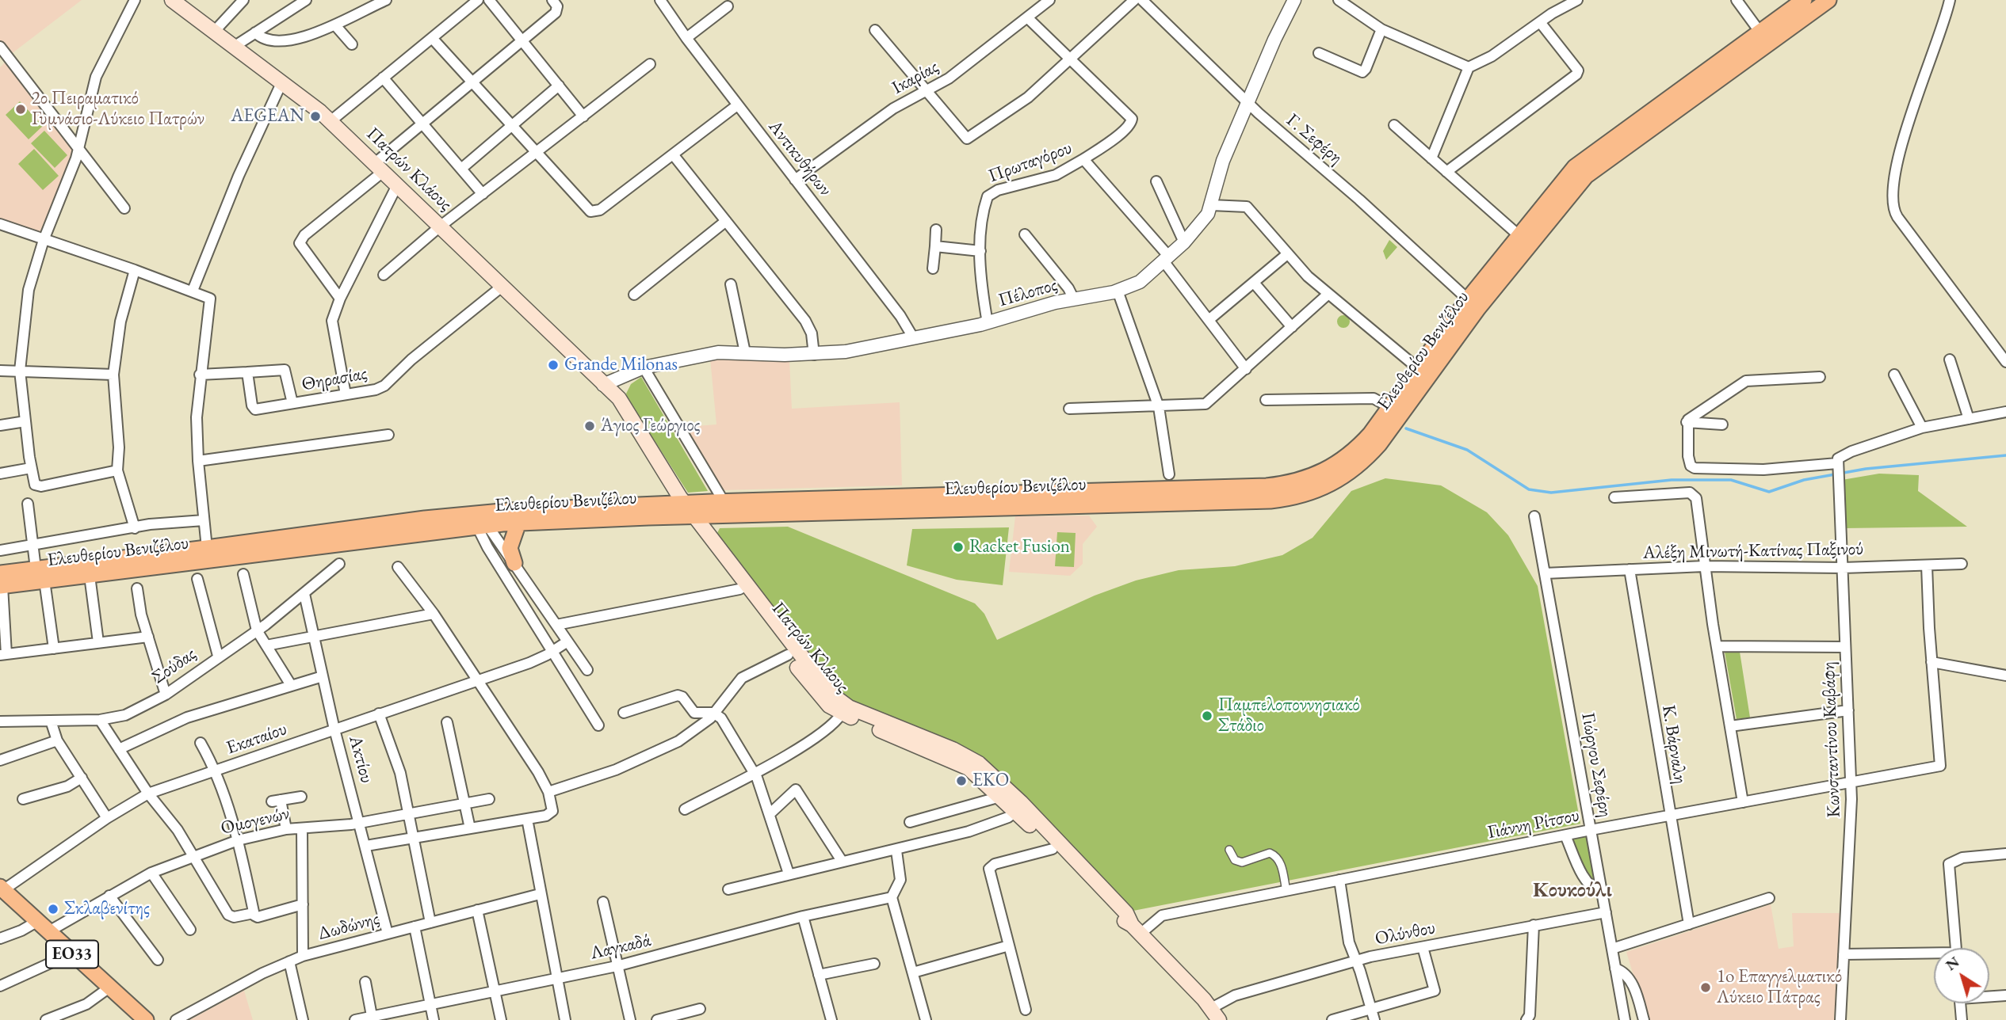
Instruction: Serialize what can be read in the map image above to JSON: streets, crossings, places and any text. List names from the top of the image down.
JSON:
{
  "streets": {
    "main road": ["Πατρών Κλάους", "Ελευθερίου Βενιζέλου", "ΕΟ33"],
    "street": [
      "Ικαρίας",
      "Γ. Σεφέρη",
      "Αντικυθήρων",
      "Πρωταγόρου",
      "Πέλοπος",
      "Θηρασίας",
      "Αλέξη Μινωτή-Κατίνας Παξινού",
      "Σούδας",
      "Εκαταίου",
      "Κωνσταντίνου Καβάφη",
      "Κ. Βάρναλη",
      "Ακτίου",
      "Γιώργου Σεφέρη",
      "Ομογενών",
      "Γιάννη Ρίτσου",
      "Δωδώνης",
      "Ολύνθου",
      "Λαγκαδά"
    ]
  },
  "crossings": [
    ["Ικαρίας", "Αντικυθήρων"],
    ["Γ. Σεφέρη", "Πέλοπος"],
    ["Γ. Σεφέρη", "Ελευθερίου Βενιζέλου"],
    ["Αντικυθήρων", "Πέλοπος"],
    ["Πρωταγόρου", "Πέλοπος"],
    ["Πατρών Κλάους", "Πέλοπος"],
    ["Πατρών Κλάους", "Ελευθερίου Βενιζέλου"],
    ["Πατρών Κλάους", "Θηρασίας"],
    ["Πατρών Κλάους", "Γιάννη Ρίτσου"],
    ["Πατρών Κλάους", "Ολύνθου"],
    ["Αλέξη Μινωτή-Κατίνας Παξινού", "Κωνσταντίνου Καβάφη"],
    ["Αλέξη Μινωτή-Κατίνας Παξινού", "Κ. Βάρναλη"],
    ["Αλέξη Μινωτή-Κατίνας Παξινού", "Γιώργου Σεφέρη"],
    ["Σούδας", "Ακτίου"],
    ["Εκαταίου", "Ακτίου"],
    ["Εκαταίου", "ΕΟ33"],
    ["Κωνσταντίνου Καβάφη", "Γιάννη Ρίτσου"],
    ["Κ. Βάρναλη", "Γιάννη Ρίτσου"],
    ["Ακτίου", "Ομογενών"],
    ["Ακτίου", "Δωδώνης"],
    ["Γιώργου Σεφέρη", "Γιάννη Ρίτσου"],
    ["Γιώργου Σεφέρη", "Ολύνθου"],
    ["Ομογενών", "ΕΟ33"]
  ],
  "districts": ["Κουκούλι"],
  "places": [
    "2ο Πειραματικό Γυμνάσιο-Λύκειο Πατρών",
    "AEGEAN",
    "Grande Milonas",
    "Άγιος Γεώργιος",
    "Racket Fusion",
    "Παμπελοποννησιακό Στάδιο",
    "EKO",
    "Σκλαβενίτης",
    "1o Επαγγελματικό Λύκειο Πάτρας"
  ],
  "north": "top left"
}
